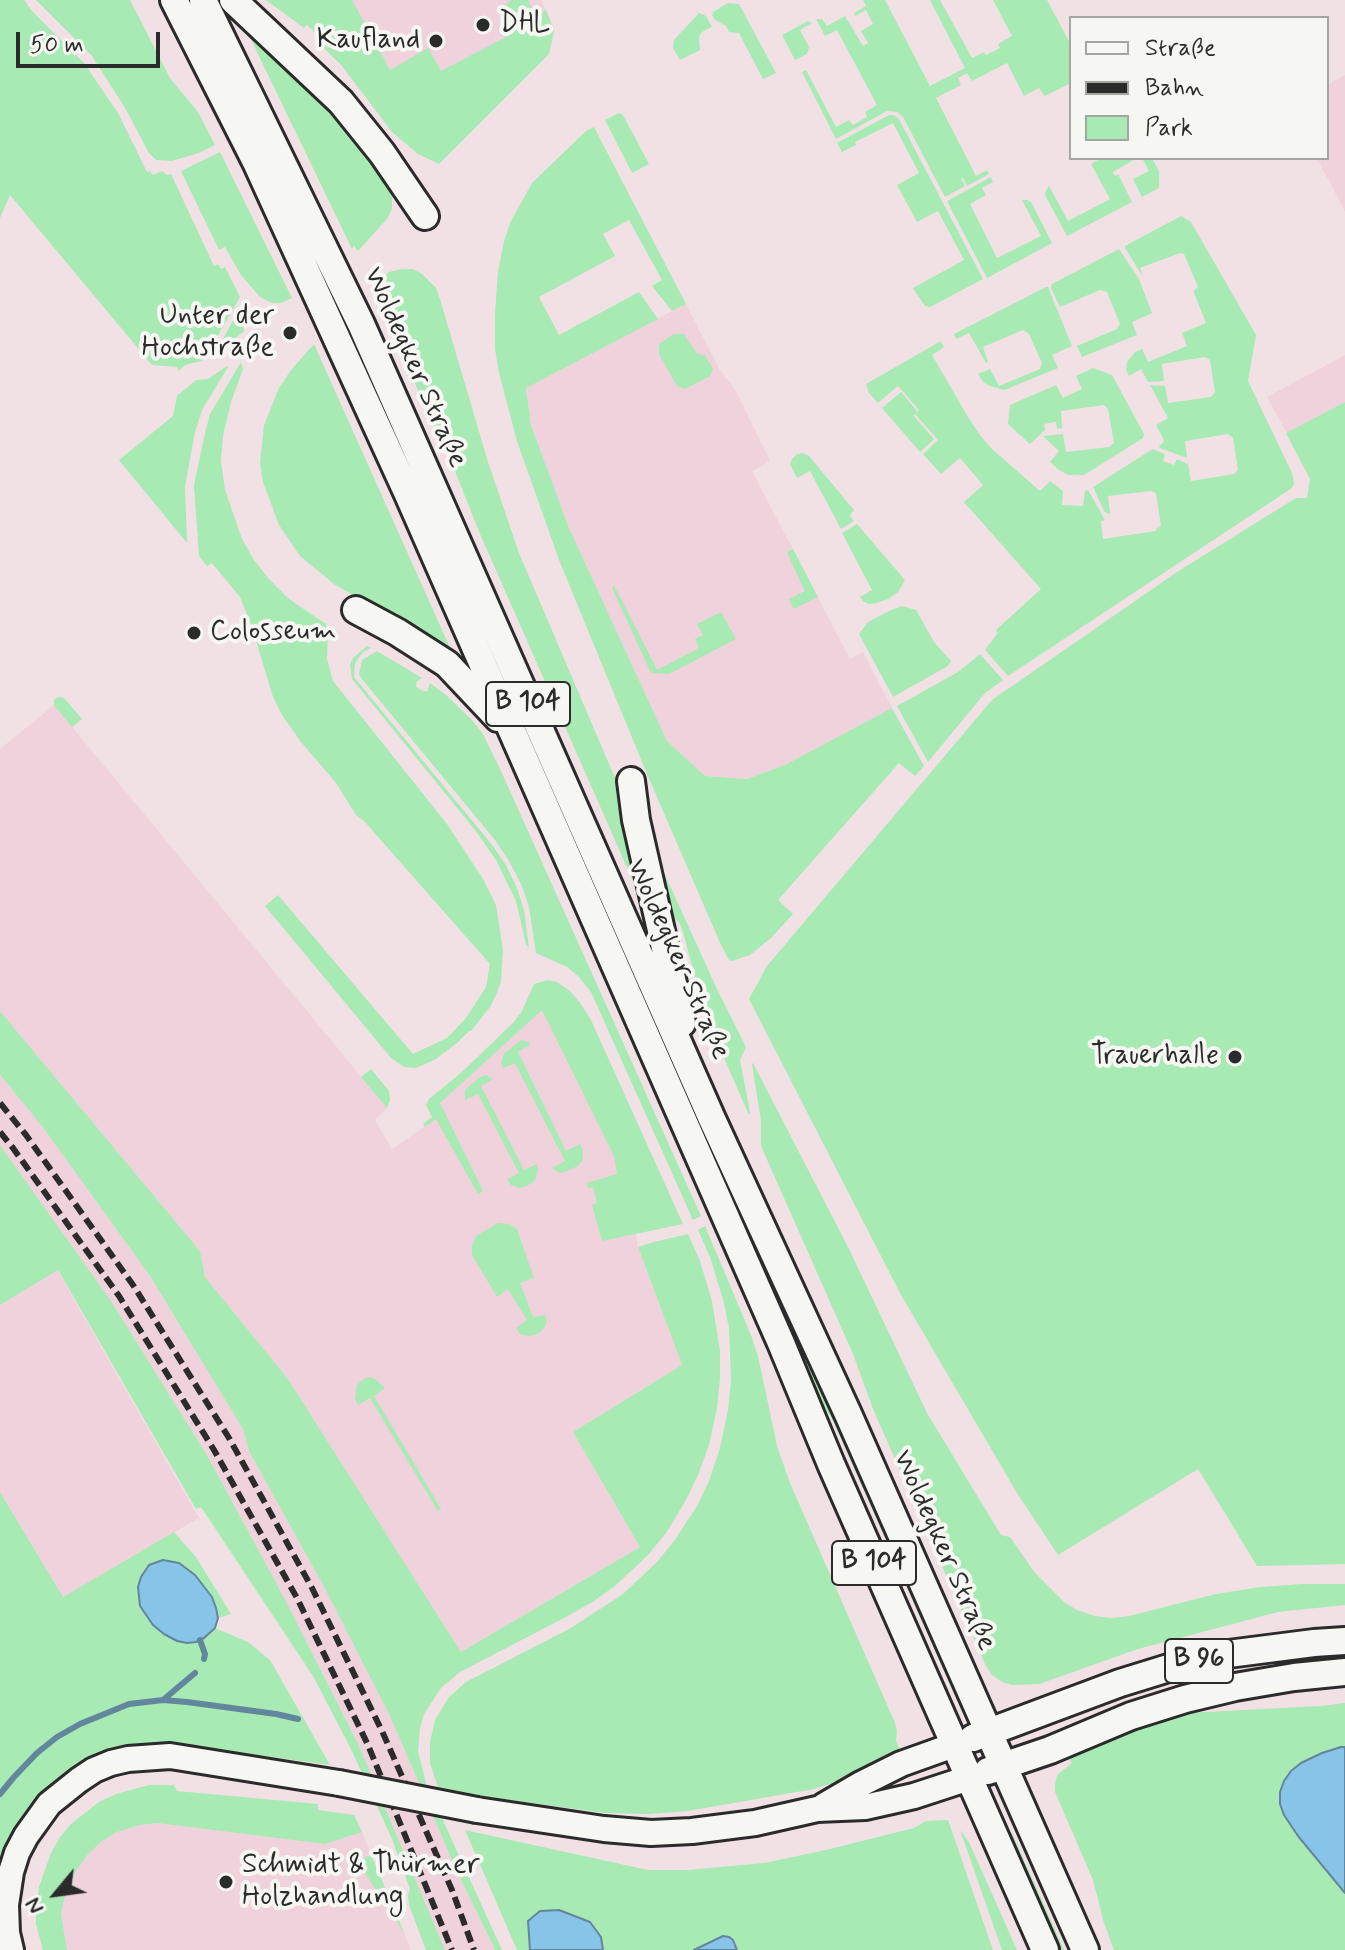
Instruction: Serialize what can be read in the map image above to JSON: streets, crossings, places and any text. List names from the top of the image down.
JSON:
{
  "streets": {
    "main road": ["Woldegker Straße", "B 104", "B 96"]
  },
  "crossings": [
    ["Woldegker Straße", "B 96"]
  ],
  "places": [
    "DHL",
    "Kaufland",
    "Unter der Hochstraße",
    "Colosseum",
    "Trauerhalle",
    "Schmidt & Thürmer Holzhandlung"
  ],
  "legend": ["Straße", "Bahn", "Park"],
  "scale_bar": "50 m",
  "north": "bottom left"
}
